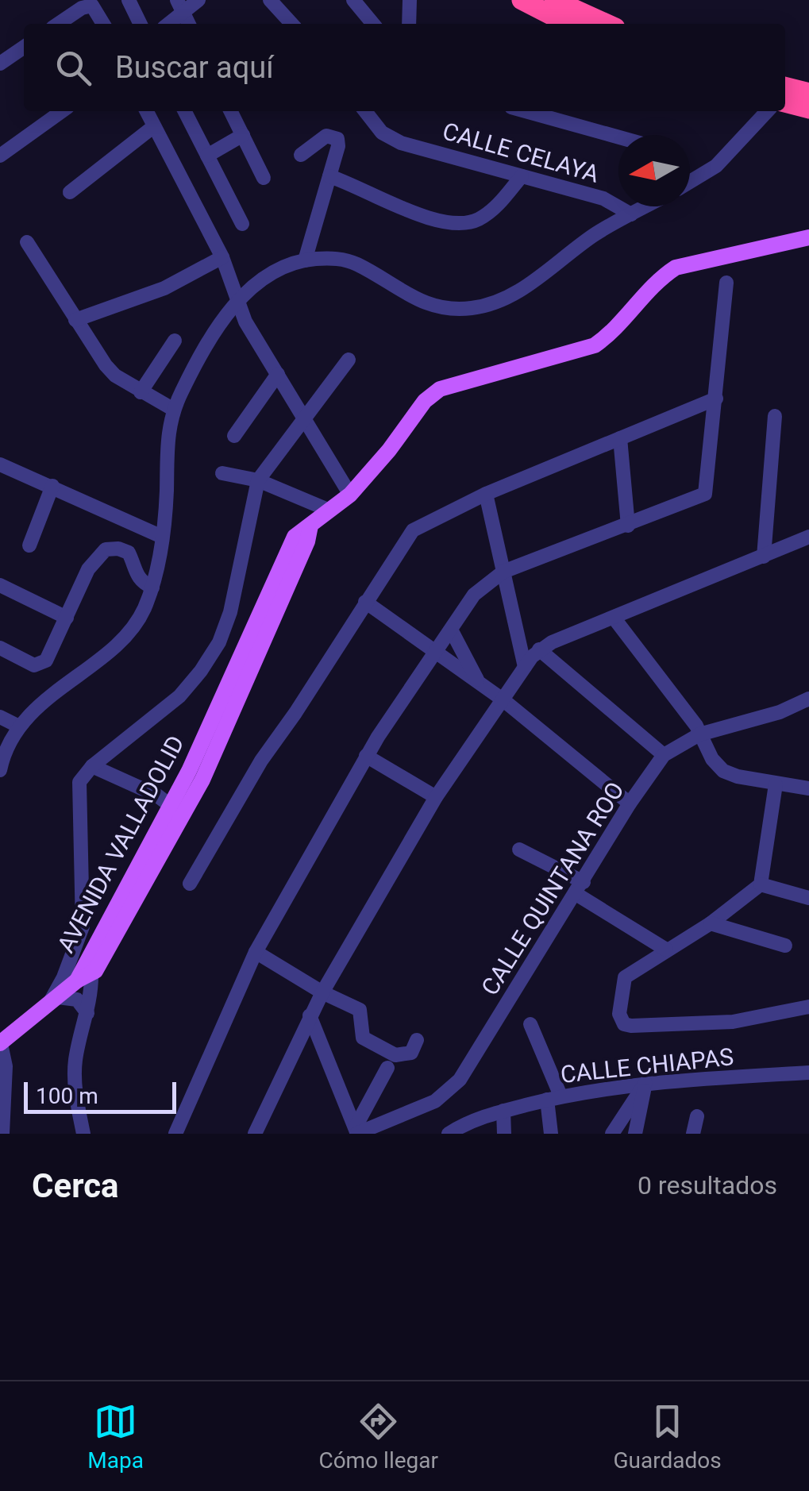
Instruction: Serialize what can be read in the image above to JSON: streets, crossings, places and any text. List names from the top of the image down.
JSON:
{
  "streets": {
    "main road": ["AVENIDA VALLADOLID"],
    "street": ["CALLE CELAYA", "CALLE QUINTANA ROO", "CALLE CHIAPAS"]
  },
  "scale_bar": "100 m",
  "north": "left",
  "page": {
    "search": "Buscar aquí",
    "scale": "100 m",
    "heading": ["Cerca", "0 resultados"],
    "nav": ["Mapa", "Cómo llegar", "Guardados"]
  }
}
